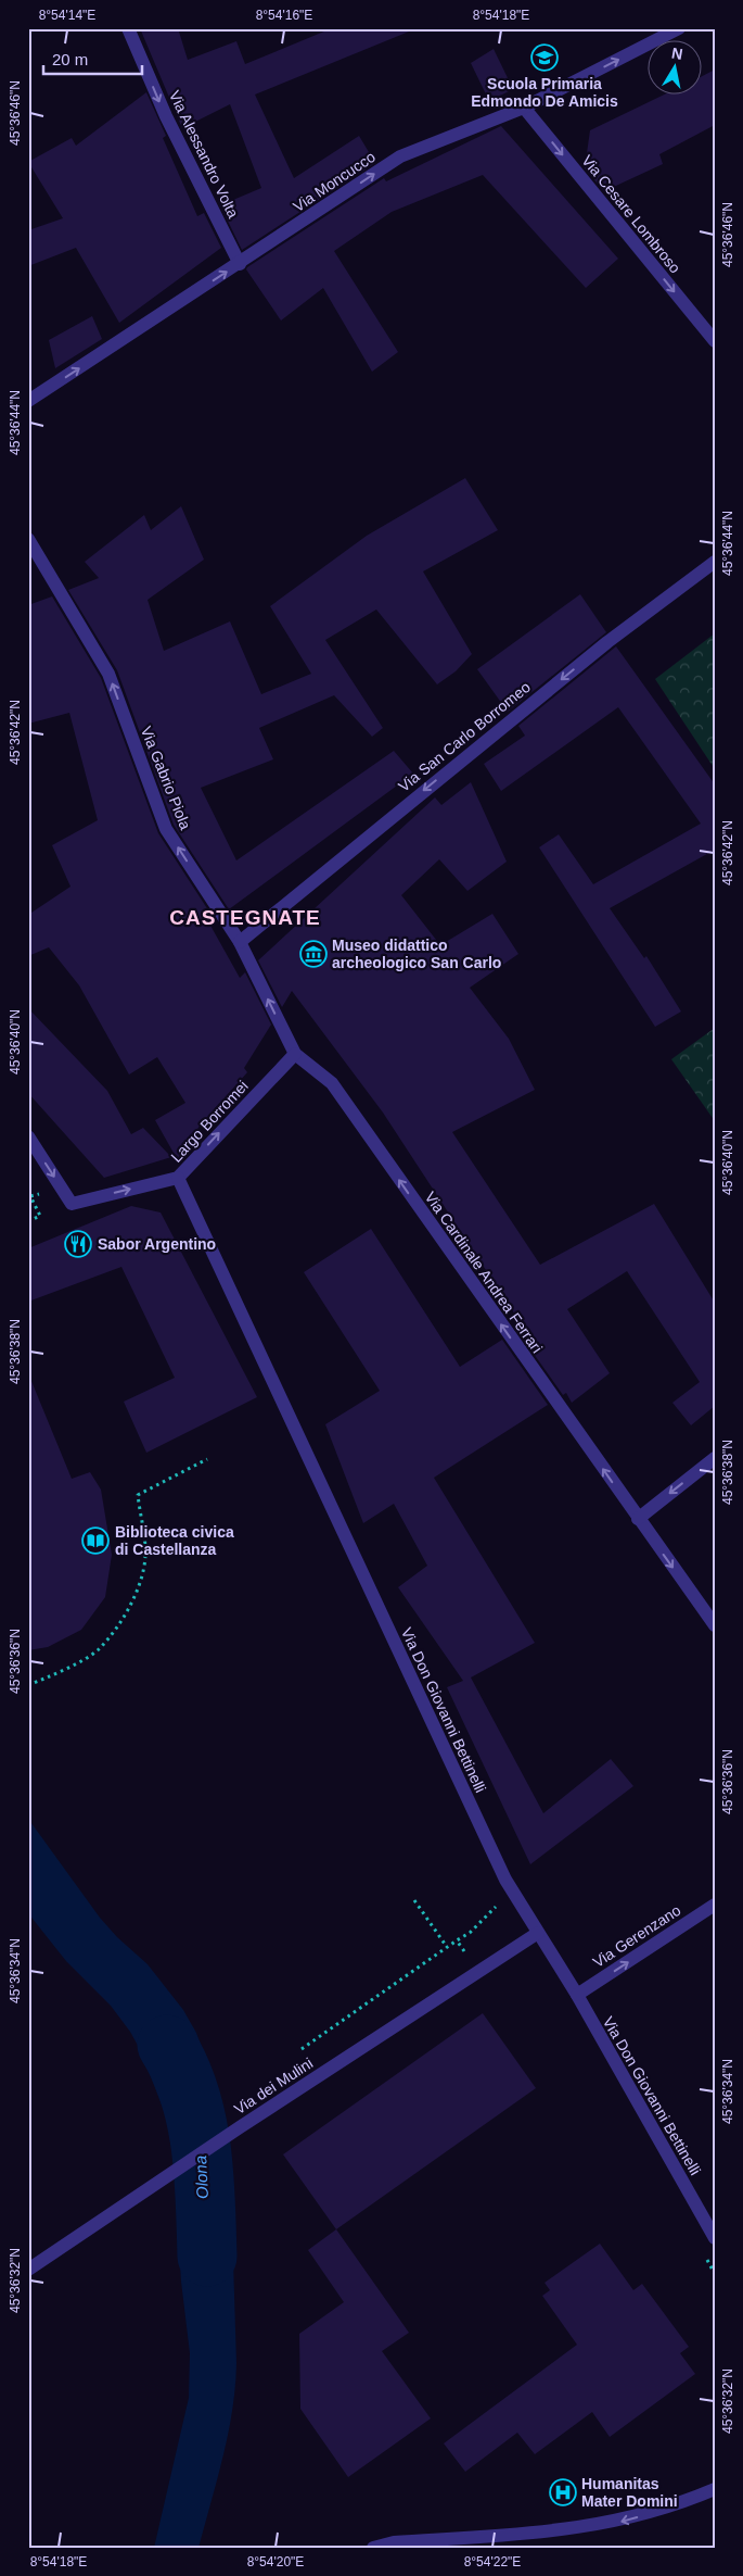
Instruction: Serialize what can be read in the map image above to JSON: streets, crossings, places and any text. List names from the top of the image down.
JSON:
{
  "streets": {
    "street": [
      "Via Alessandro Volta",
      "Via Moncucco",
      "Via Cesare Lombroso",
      "Via San Carlo Borromeo",
      "Via Gabrio Piola",
      "Largo Borromei",
      "Via Cardinale Andrea Ferrari",
      "Via Don Giovanni Bettinelli",
      "Via Gerenzano",
      "Via dei Mulini"
    ]
  },
  "crossings": [
    ["Via Alessandro Volta", "Via Moncucco"],
    ["Via Moncucco", "Via Cesare Lombroso"],
    ["Via San Carlo Borromeo", "Via Gabrio Piola"],
    ["Via Gabrio Piola", "Largo Borromei"],
    ["Via Gabrio Piola", "Via Cardinale Andrea Ferrari"],
    ["Largo Borromei", "Via Cardinale Andrea Ferrari"],
    ["Largo Borromei", "Via Don Giovanni Bettinelli"],
    ["Via Don Giovanni Bettinelli", "Via Gerenzano"],
    ["Via Don Giovanni Bettinelli", "Via dei Mulini"]
  ],
  "one_way": [
    "Via Alessandro Volta",
    "Via Moncucco",
    "Via Cesare Lombroso",
    "Via San Carlo Borromeo",
    "Via Gabrio Piola",
    "Via Gerenzano"
  ],
  "districts": ["CASTEGNATE"],
  "water": ["Olona"],
  "places": {
    "school or university": ["Scuola Primaria Edmondo De Amicis"],
    "museum": ["Museo didattico archeologico San Carlo"],
    "restaurant": ["Sabor Argentino"],
    "library": ["Biblioteca civica di Castellanza"],
    "hospital": ["Humanitas Mater Domini"]
  },
  "scale_bar": "20 m",
  "north": "top",
  "coordinates": [
    "8°54'14\"E",
    "8°54'16\"E",
    "8°54'18\"E",
    "45°36'46\"N",
    "45°36'44\"N",
    "45°36'42\"N",
    "45°36'40\"N",
    "45°36'38\"N",
    "45°36'36\"N",
    "45°36'34\"N",
    "45°36'32\"N",
    "8°54'20\"E",
    "8°54'22\"E"
  ]
}
